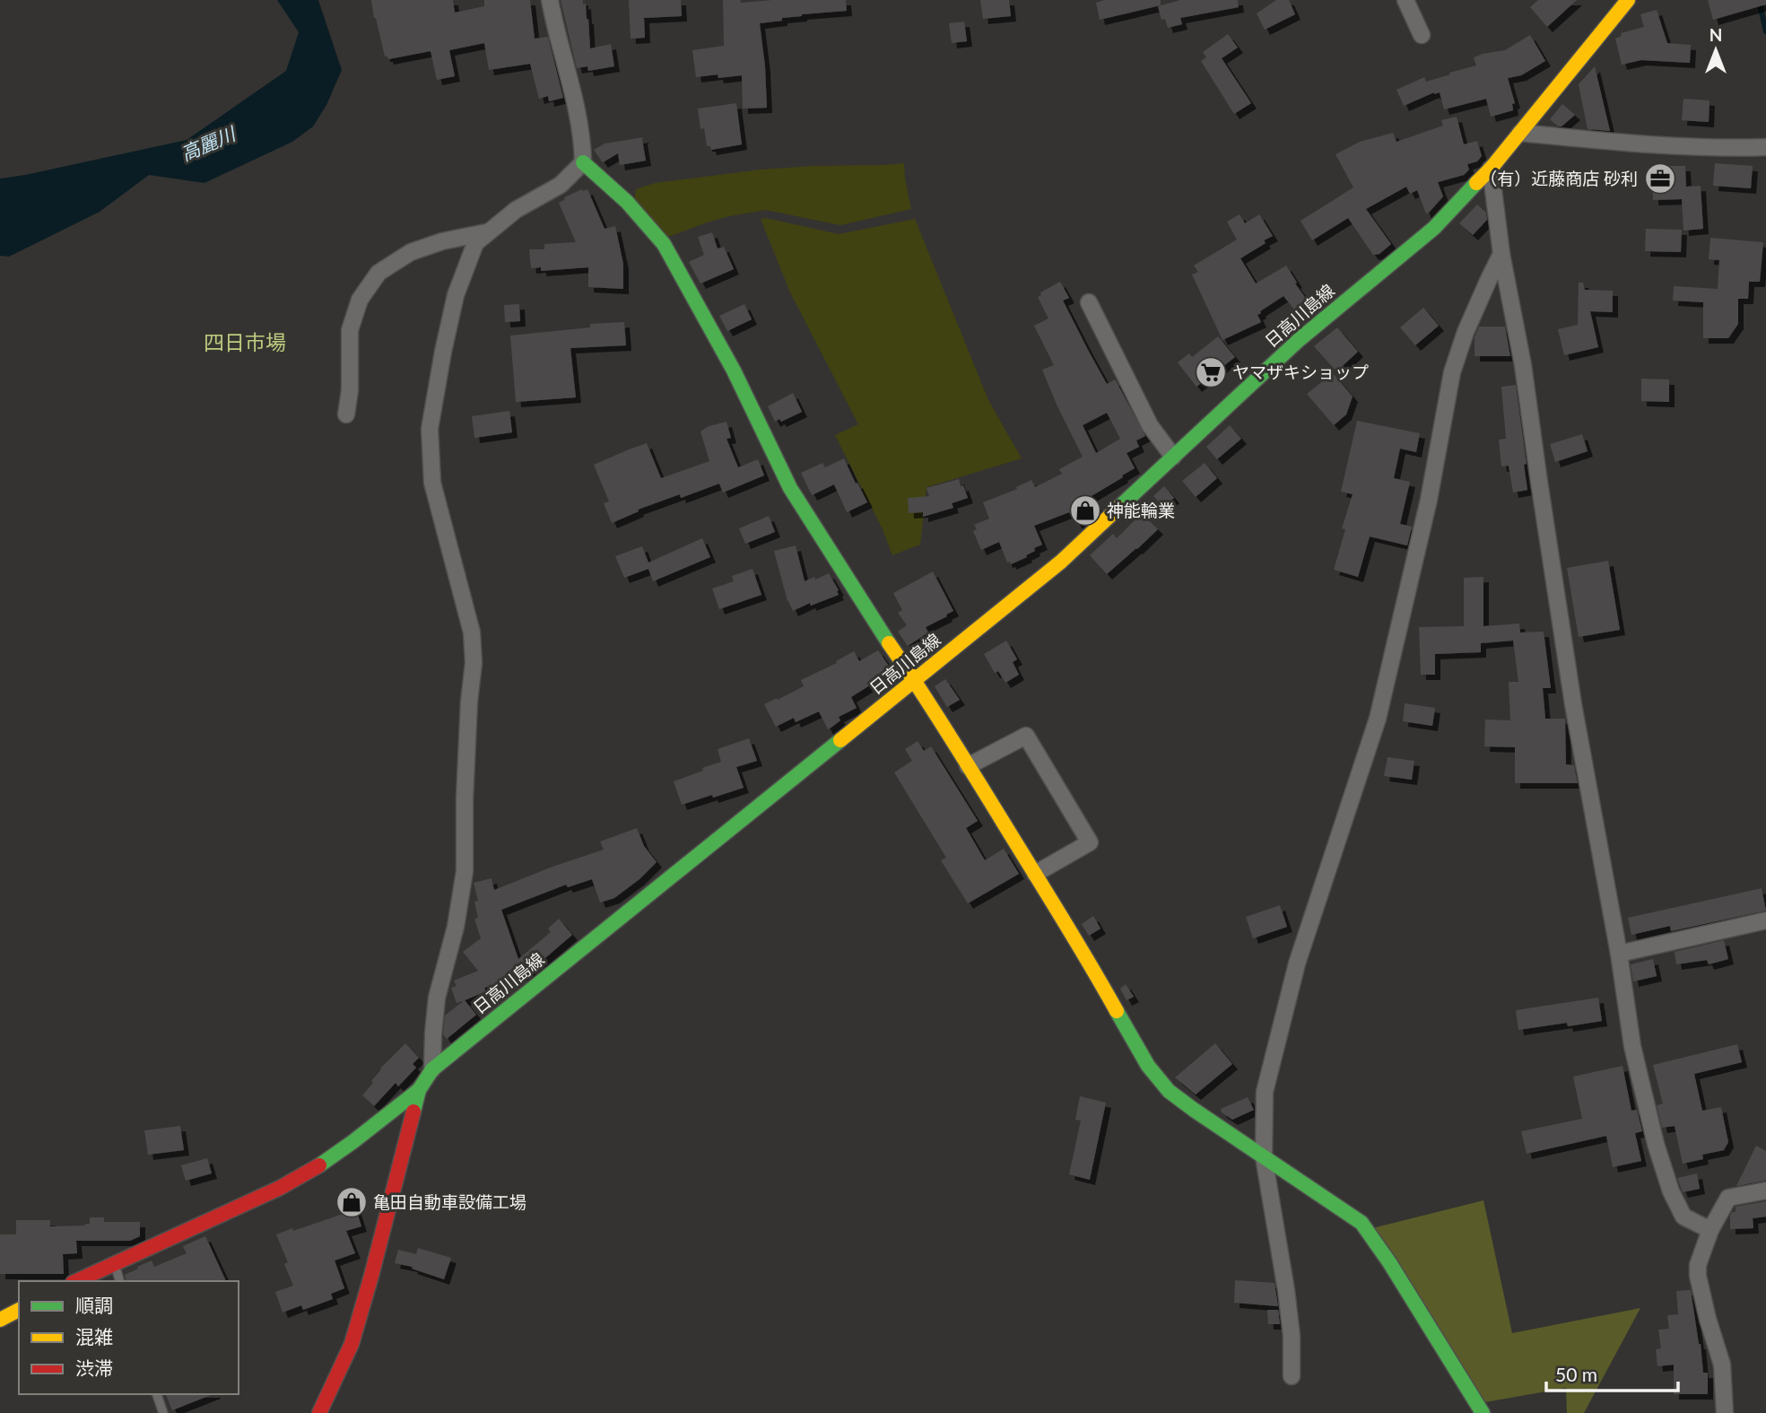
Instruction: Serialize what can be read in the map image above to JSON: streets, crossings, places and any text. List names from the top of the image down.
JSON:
{
  "streets": {
    "street": ["日高川島線"]
  },
  "districts": ["四日市場"],
  "water": ["高麗川"],
  "places": {
    "office": ["（有）近藤商店 砂利"],
    "supermarket": ["ヤマザキショップ"],
    "shop": ["神能輪業", "亀田自動車設備工場"]
  },
  "legend": ["順調", "混雑", "渋滞"],
  "scale_bar": "50 m",
  "north": "top"
}
